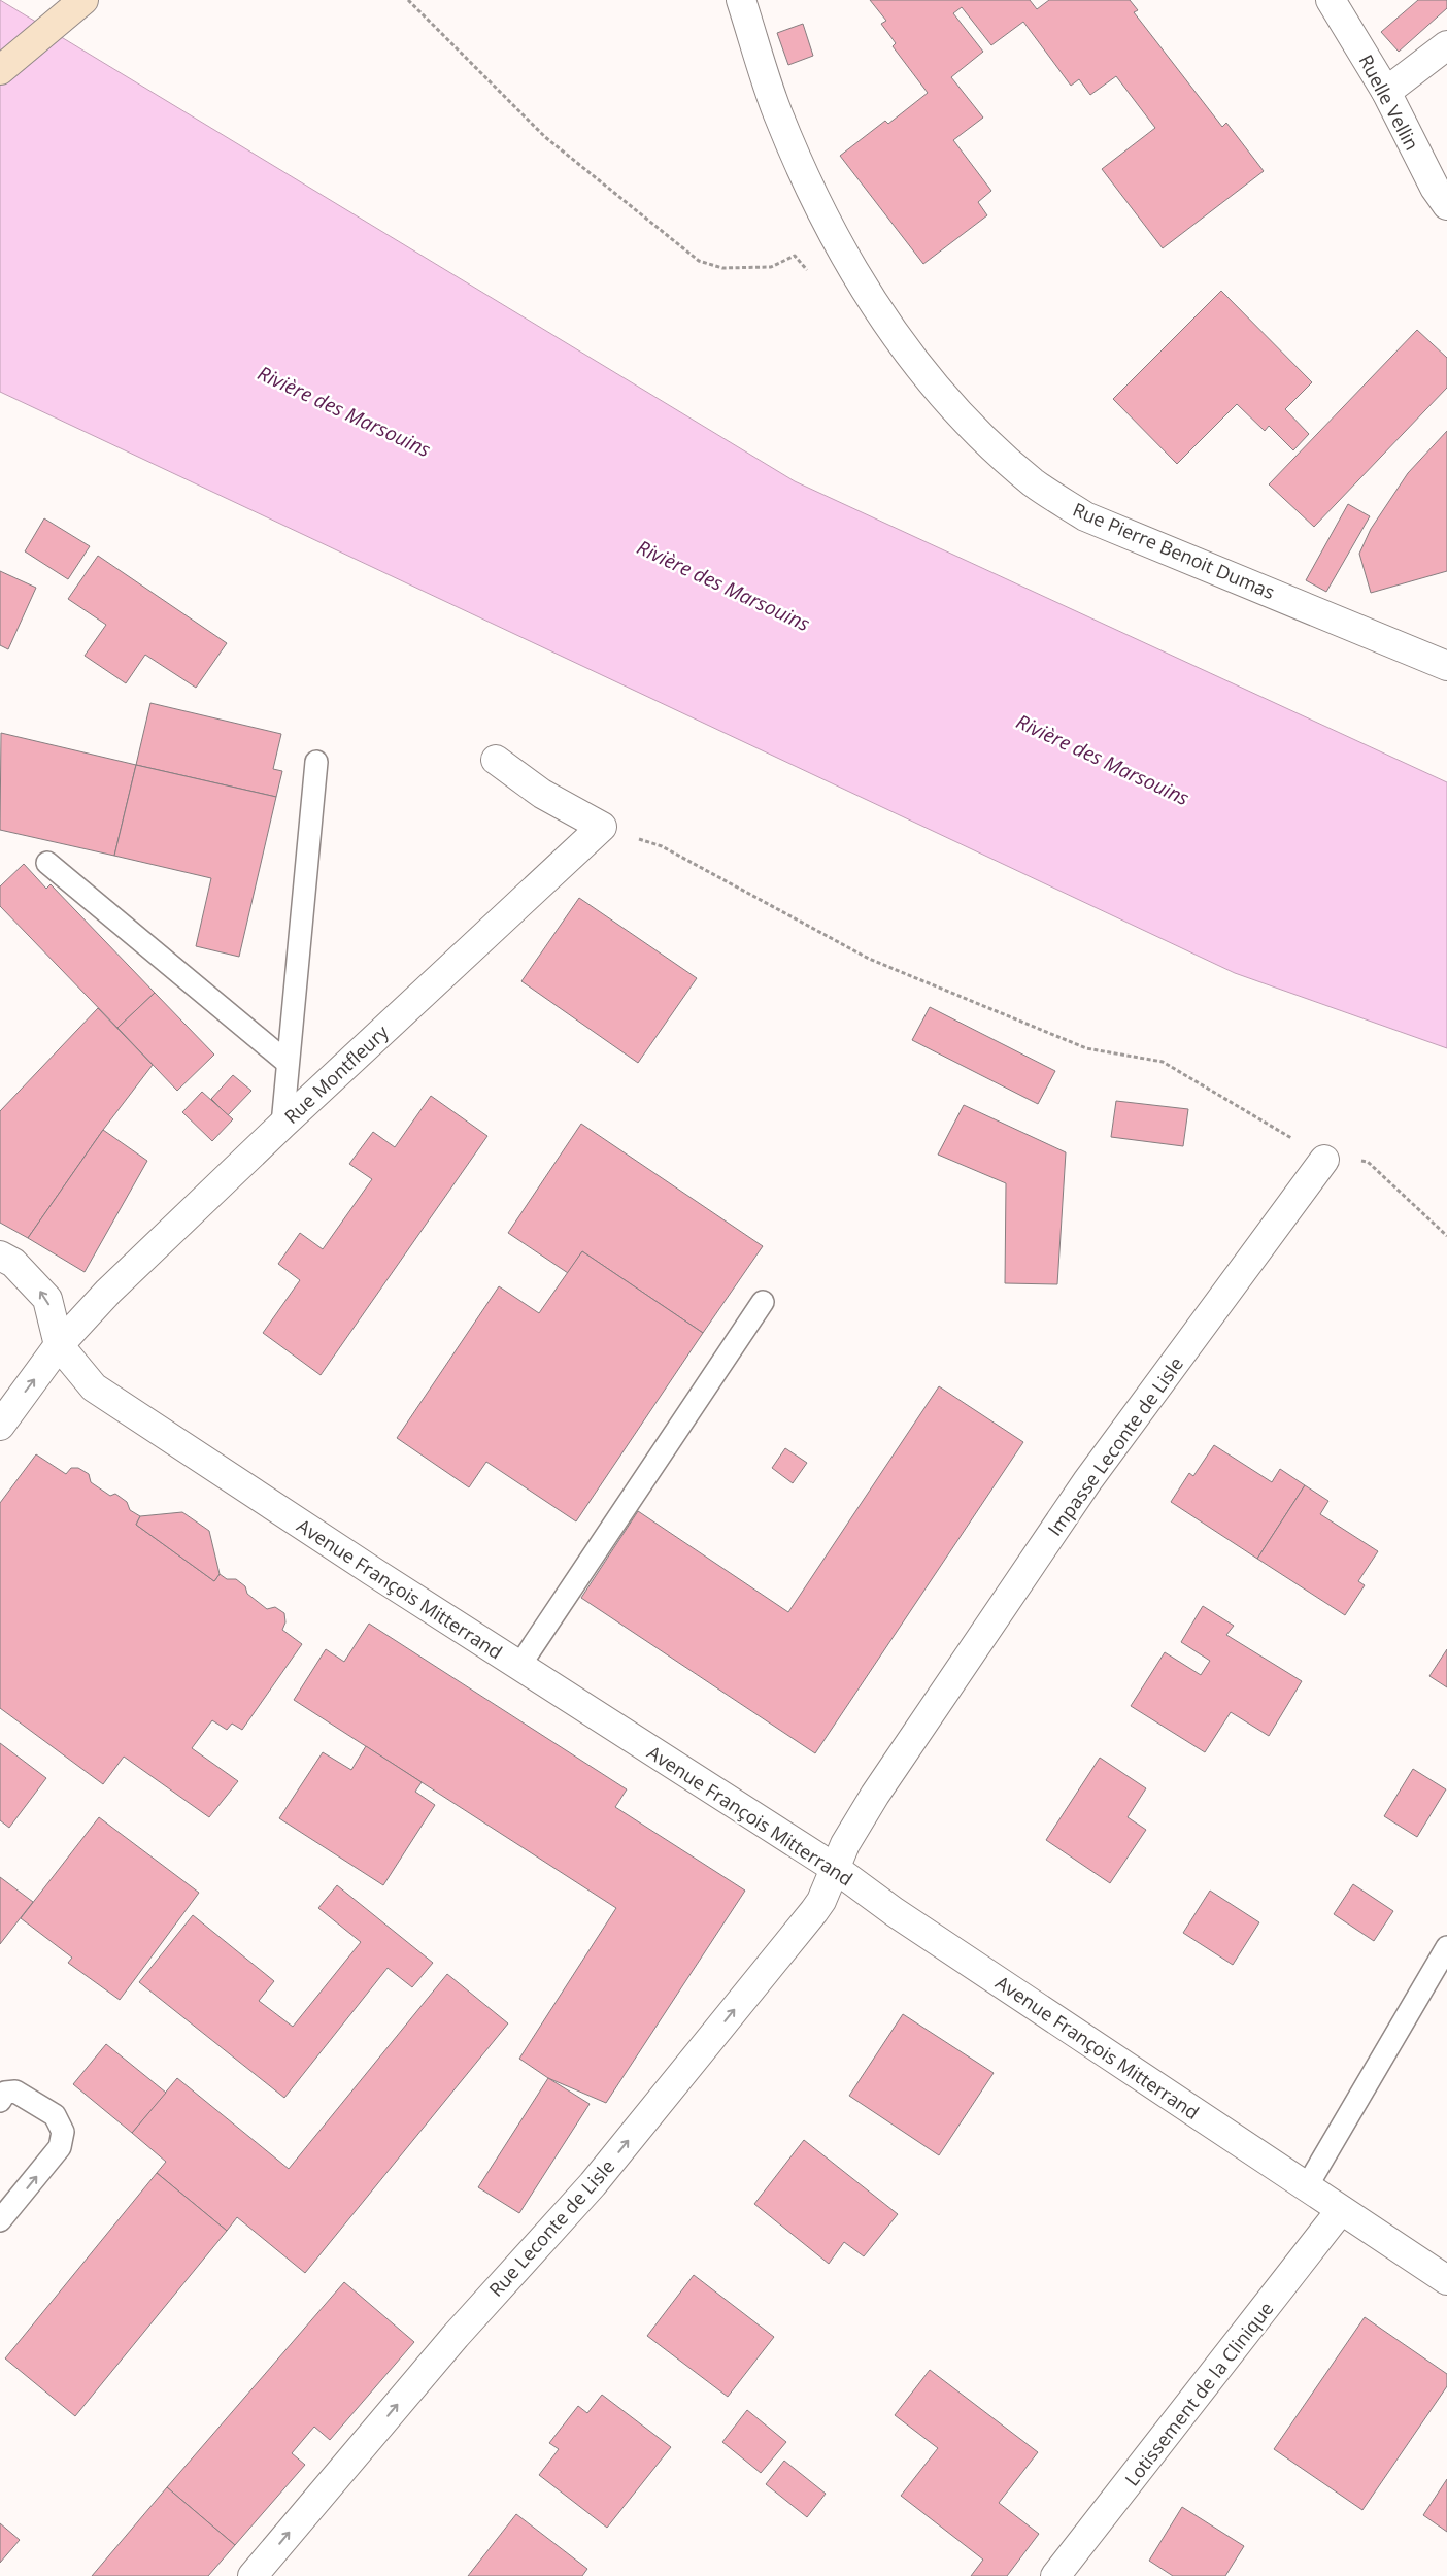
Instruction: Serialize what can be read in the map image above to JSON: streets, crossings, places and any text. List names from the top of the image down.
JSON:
{
  "streets": {
    "street": [
      "Ruelle Vellin",
      "Rue Pierre Benoit Dumas",
      "Rue Montfleury",
      "Impasse Leconte de Lisle",
      "Avenue François Mitterrand",
      "Rue Leconte de Lisle",
      "Lotissement de la Clinique"
    ]
  },
  "crossings": [
    ["Rue Montfleury", "Avenue François Mitterrand"],
    ["Impasse Leconte de Lisle", "Avenue François Mitterrand"],
    ["Impasse Leconte de Lisle", "Rue Leconte de Lisle"],
    ["Avenue François Mitterrand", "Rue Leconte de Lisle"],
    ["Avenue François Mitterrand", "Lotissement de la Clinique"]
  ],
  "one_way": ["Rue Leconte de Lisle"],
  "water": ["Rivière des Marsouins"]
}
